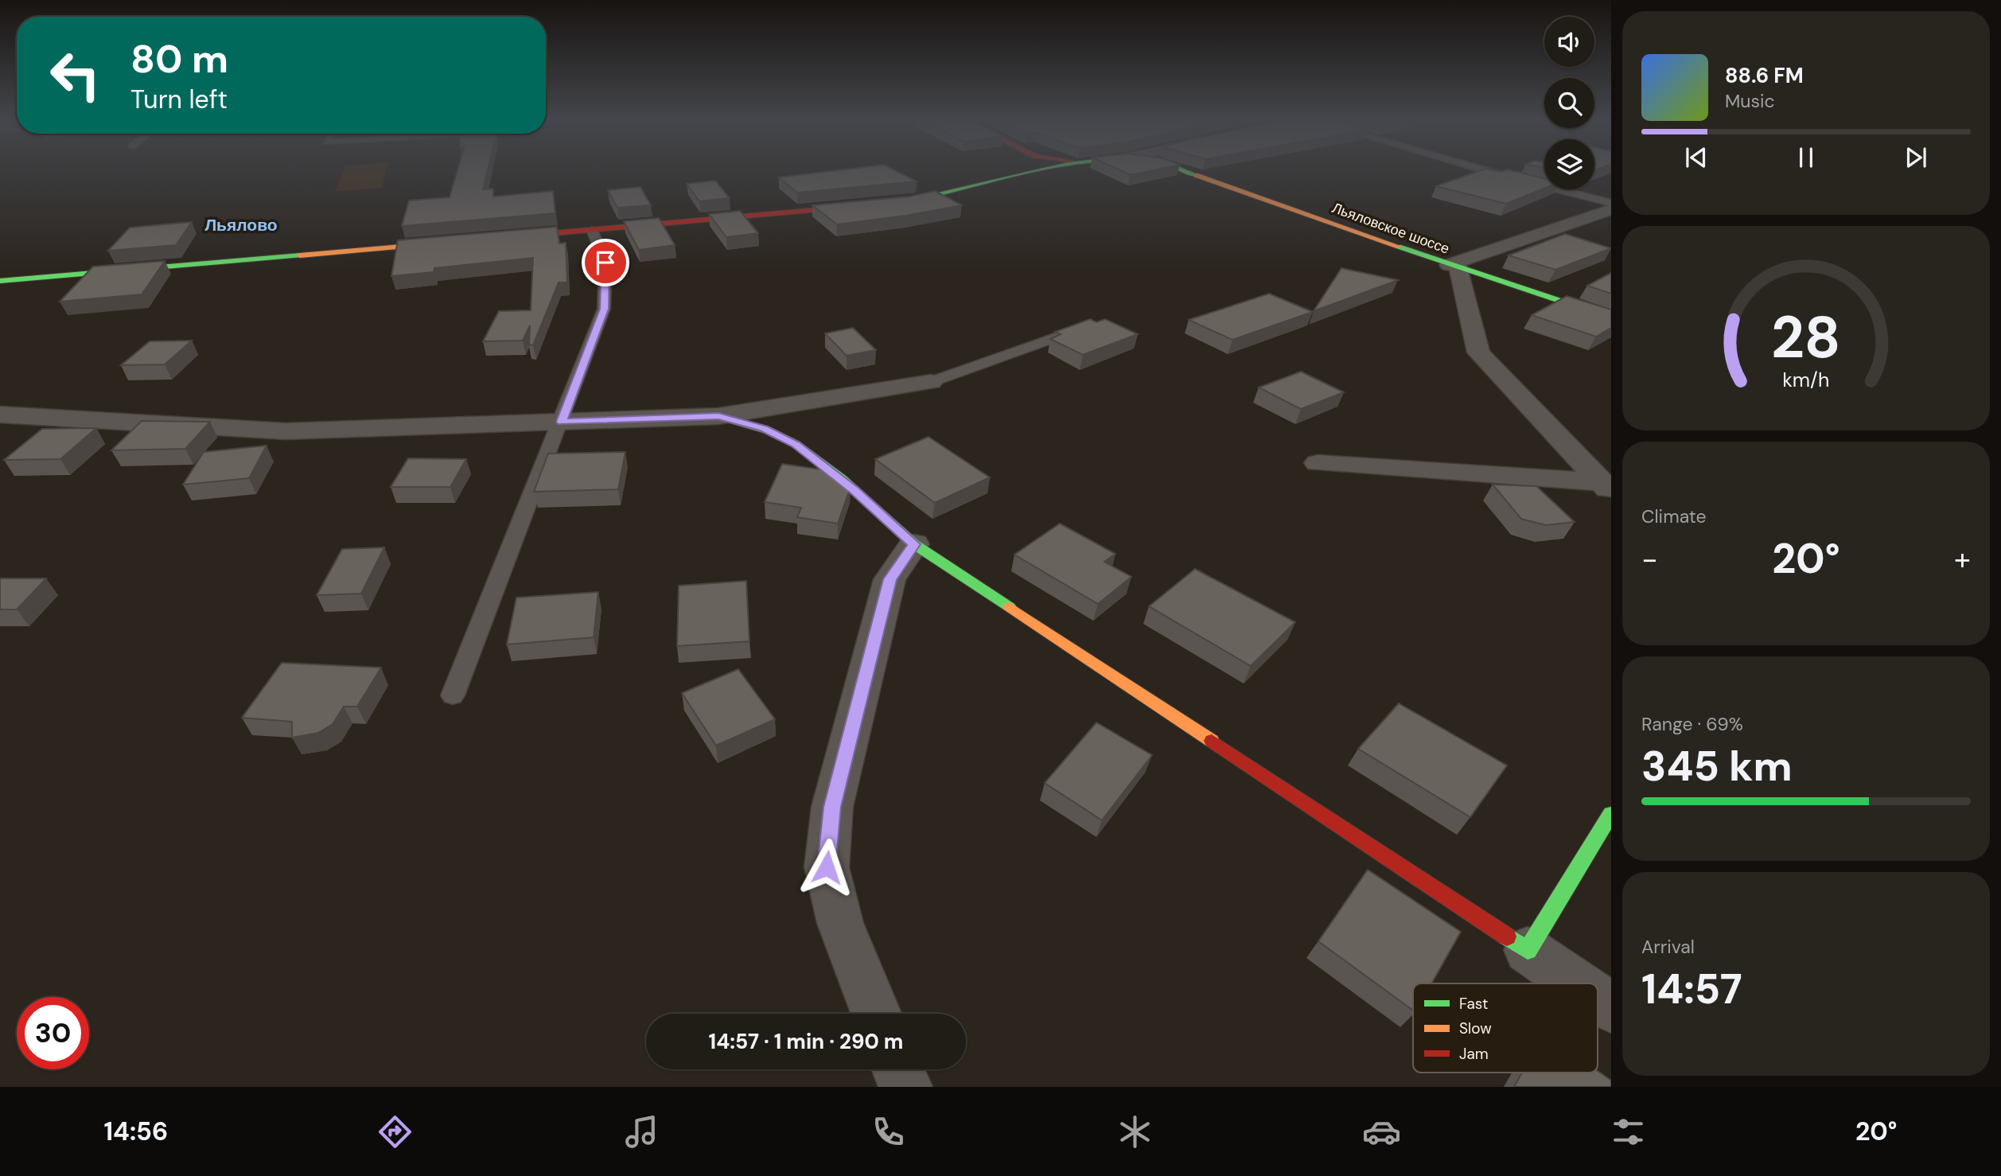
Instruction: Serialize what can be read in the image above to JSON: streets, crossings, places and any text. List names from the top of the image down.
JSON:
{
  "streets": {
    "street": ["Льяловское шоссе"]
  },
  "districts": ["Льялово"],
  "legend": ["Fast", "Slow", "Jam"],
  "page": {
    "turn": ["80 m", "Turn left"],
    "song": ["88.6 FM", "Music"],
    "tile": [
      "Climate",
      ["Range · 69%", "345 km"],
      ["Arrival", "14:57"]
    ],
    "heat": ["−", "20°", "+"],
    "limit": "30",
    "trip": "14:57 · 1 min · 290 m",
    "tabs": ["14:56", "20°"],
    "gauge": ["28", "km/h"]
  }
}
